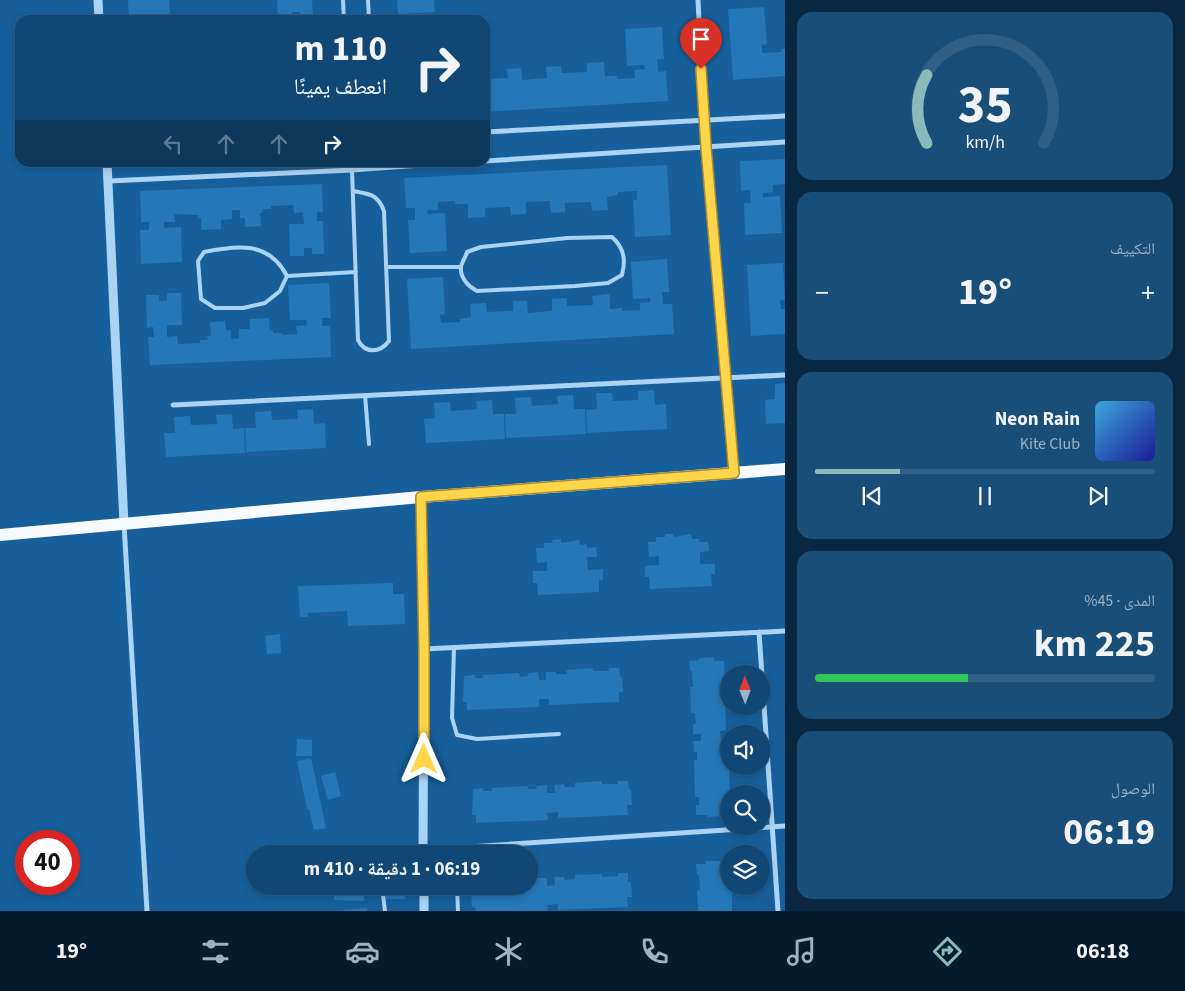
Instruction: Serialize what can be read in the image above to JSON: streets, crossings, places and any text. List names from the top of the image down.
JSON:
{
  "north": "top",
  "page": {
    "turn": ["110 m", "انعطف يمينًا"],
    "tile": [
      "التكييف",
      ["المدى · 45%", "225 km"],
      ["الوصول", "06:19"]
    ],
    "heat": ["−", "19°", "+"],
    "song": ["Neon Rain", "Kite Club"],
    "limit": "40",
    "trip": "06:19 · 1 دقيقة · 410 m",
    "tabs": ["06:18", "19°"],
    "gauge": ["35", "km/h"]
  }
}
